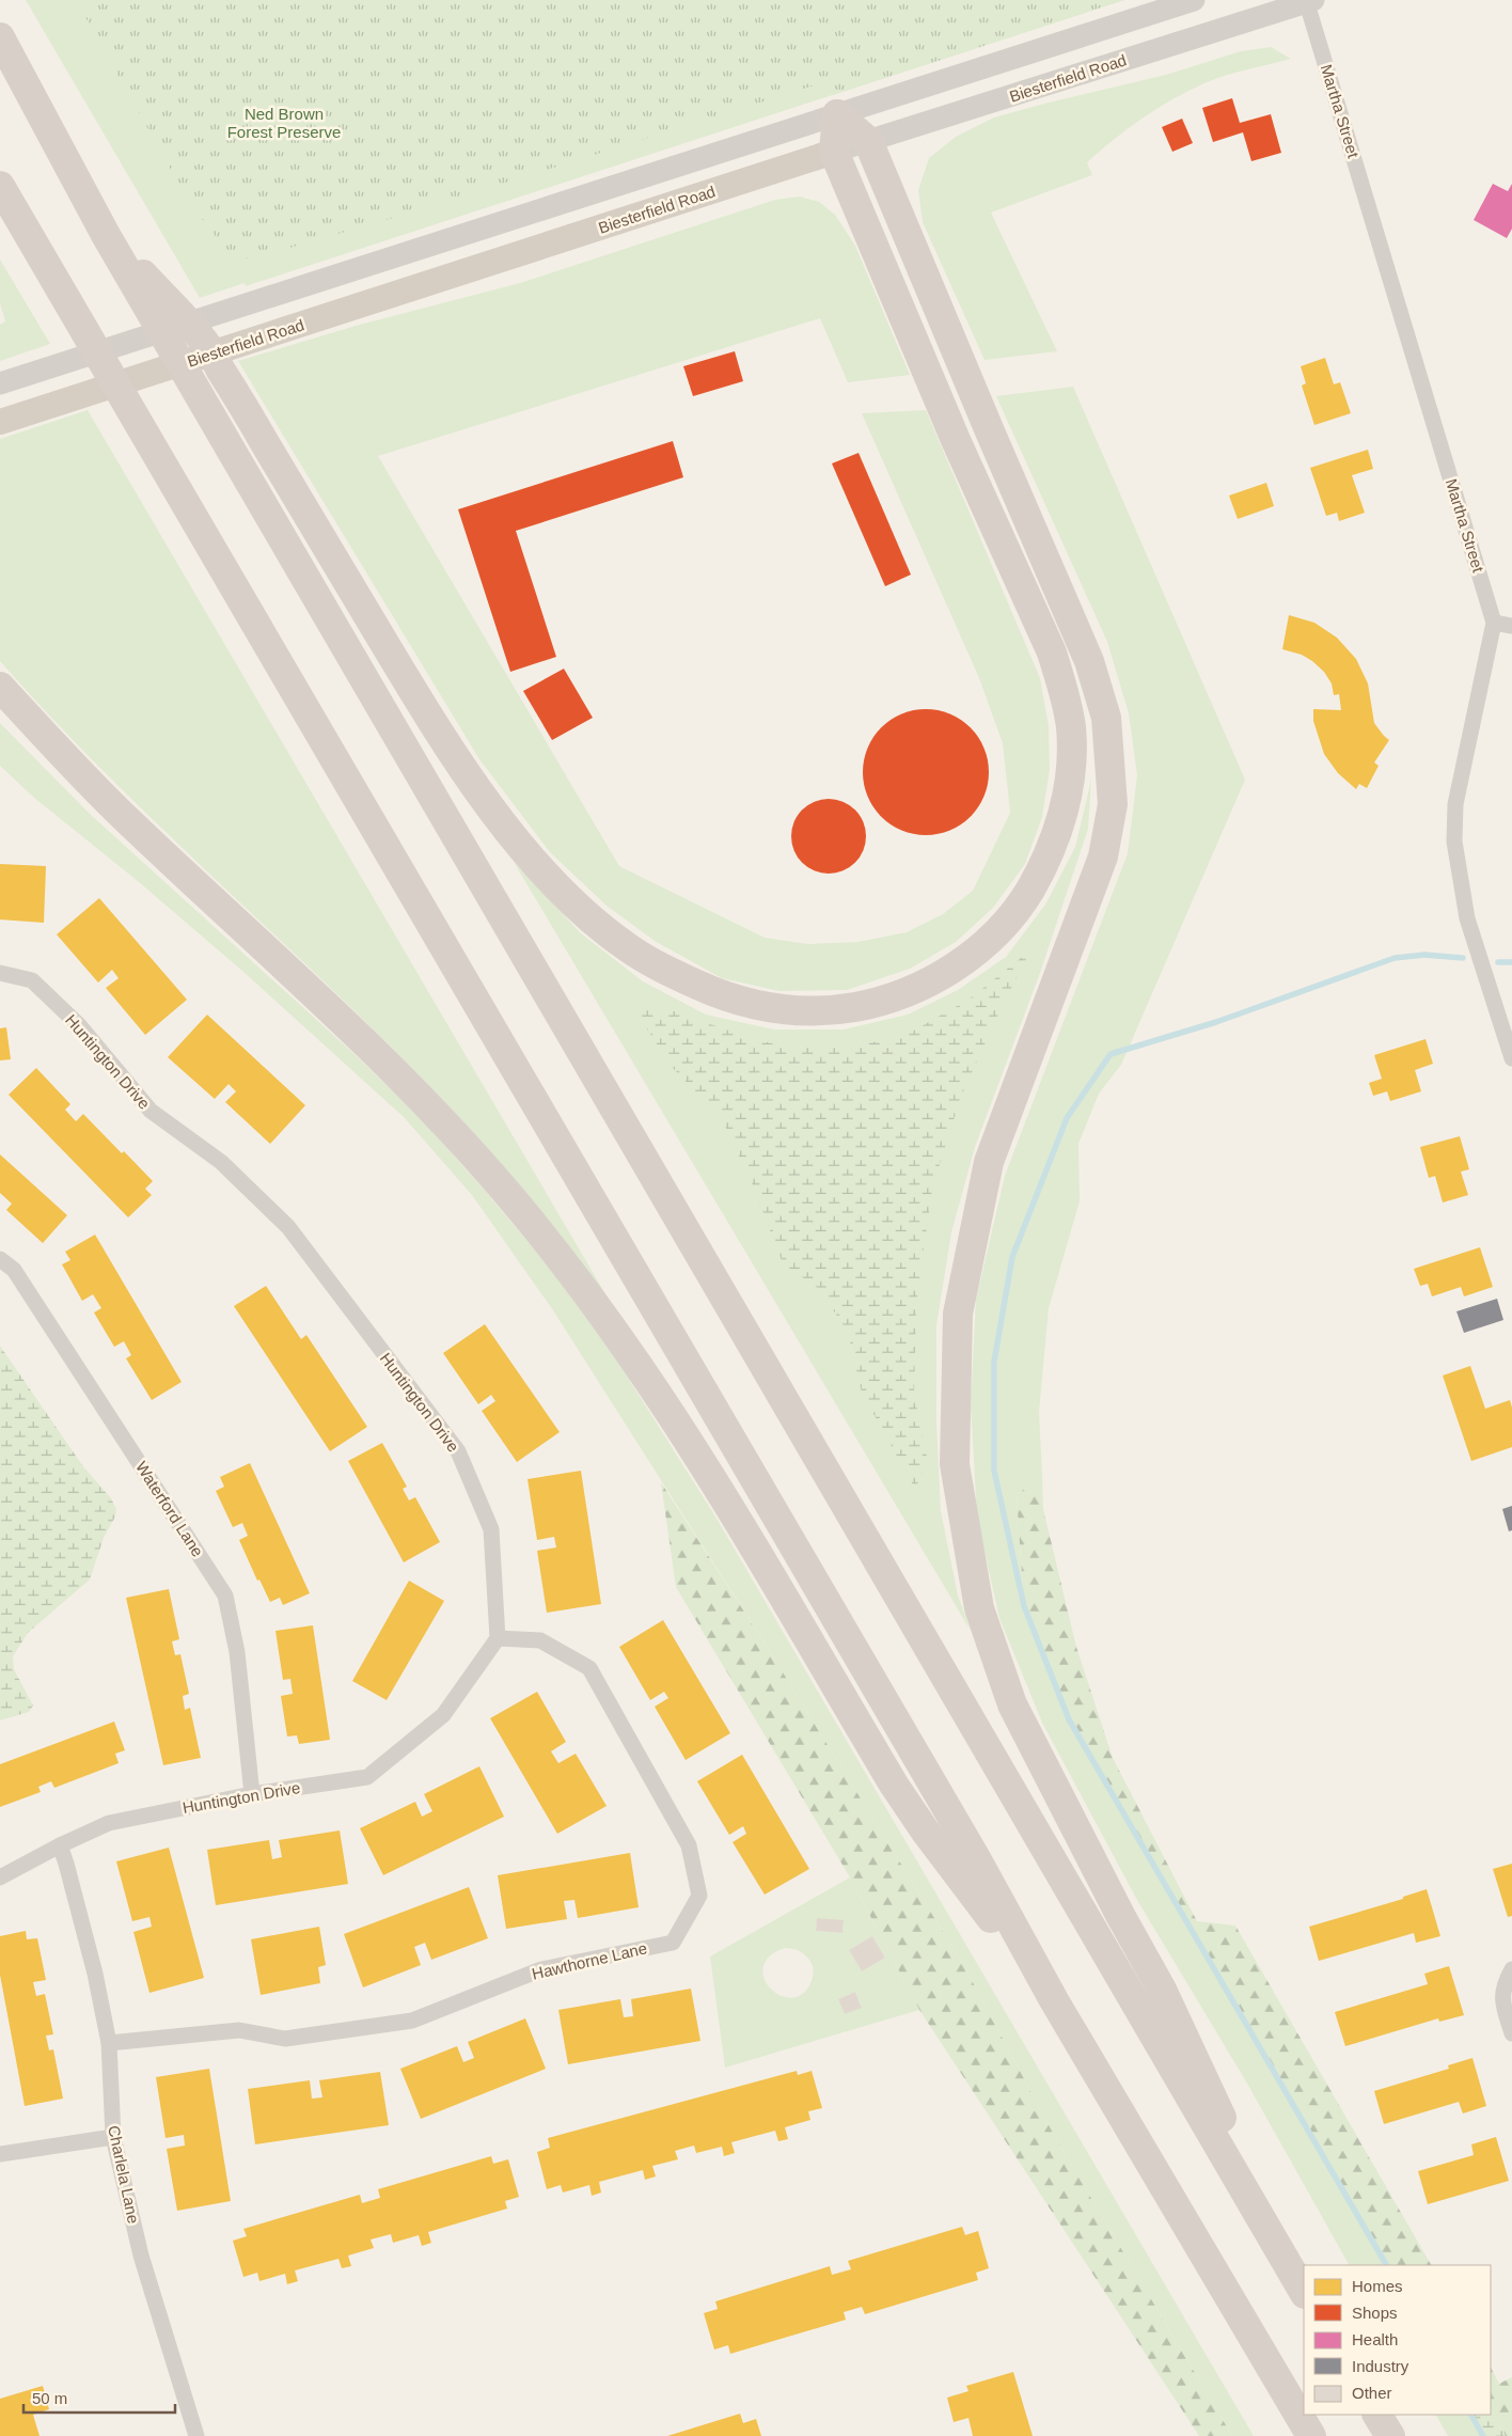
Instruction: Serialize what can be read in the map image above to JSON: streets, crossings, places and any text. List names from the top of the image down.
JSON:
{
  "streets": {
    "main road": ["Biesterfield Road"],
    "street": [
      "Martha Street",
      "Huntington Drive",
      "Waterford Lane",
      "Hawthorne Lane",
      "Charlela Lane"
    ]
  },
  "crossings": [
    ["Biesterfield Road", "Martha Street"],
    ["Huntington Drive", "Waterford Lane"],
    ["Huntington Drive", "Hawthorne Lane"],
    ["Huntington Drive", "Charlela Lane"],
    ["Hawthorne Lane", "Charlela Lane"]
  ],
  "parks": ["Ned Brown Forest Preserve"],
  "legend": [
    "Homes",
    "Shops",
    "Health",
    "Industry",
    "Other"
  ],
  "scale_bar": "50 m"
}
